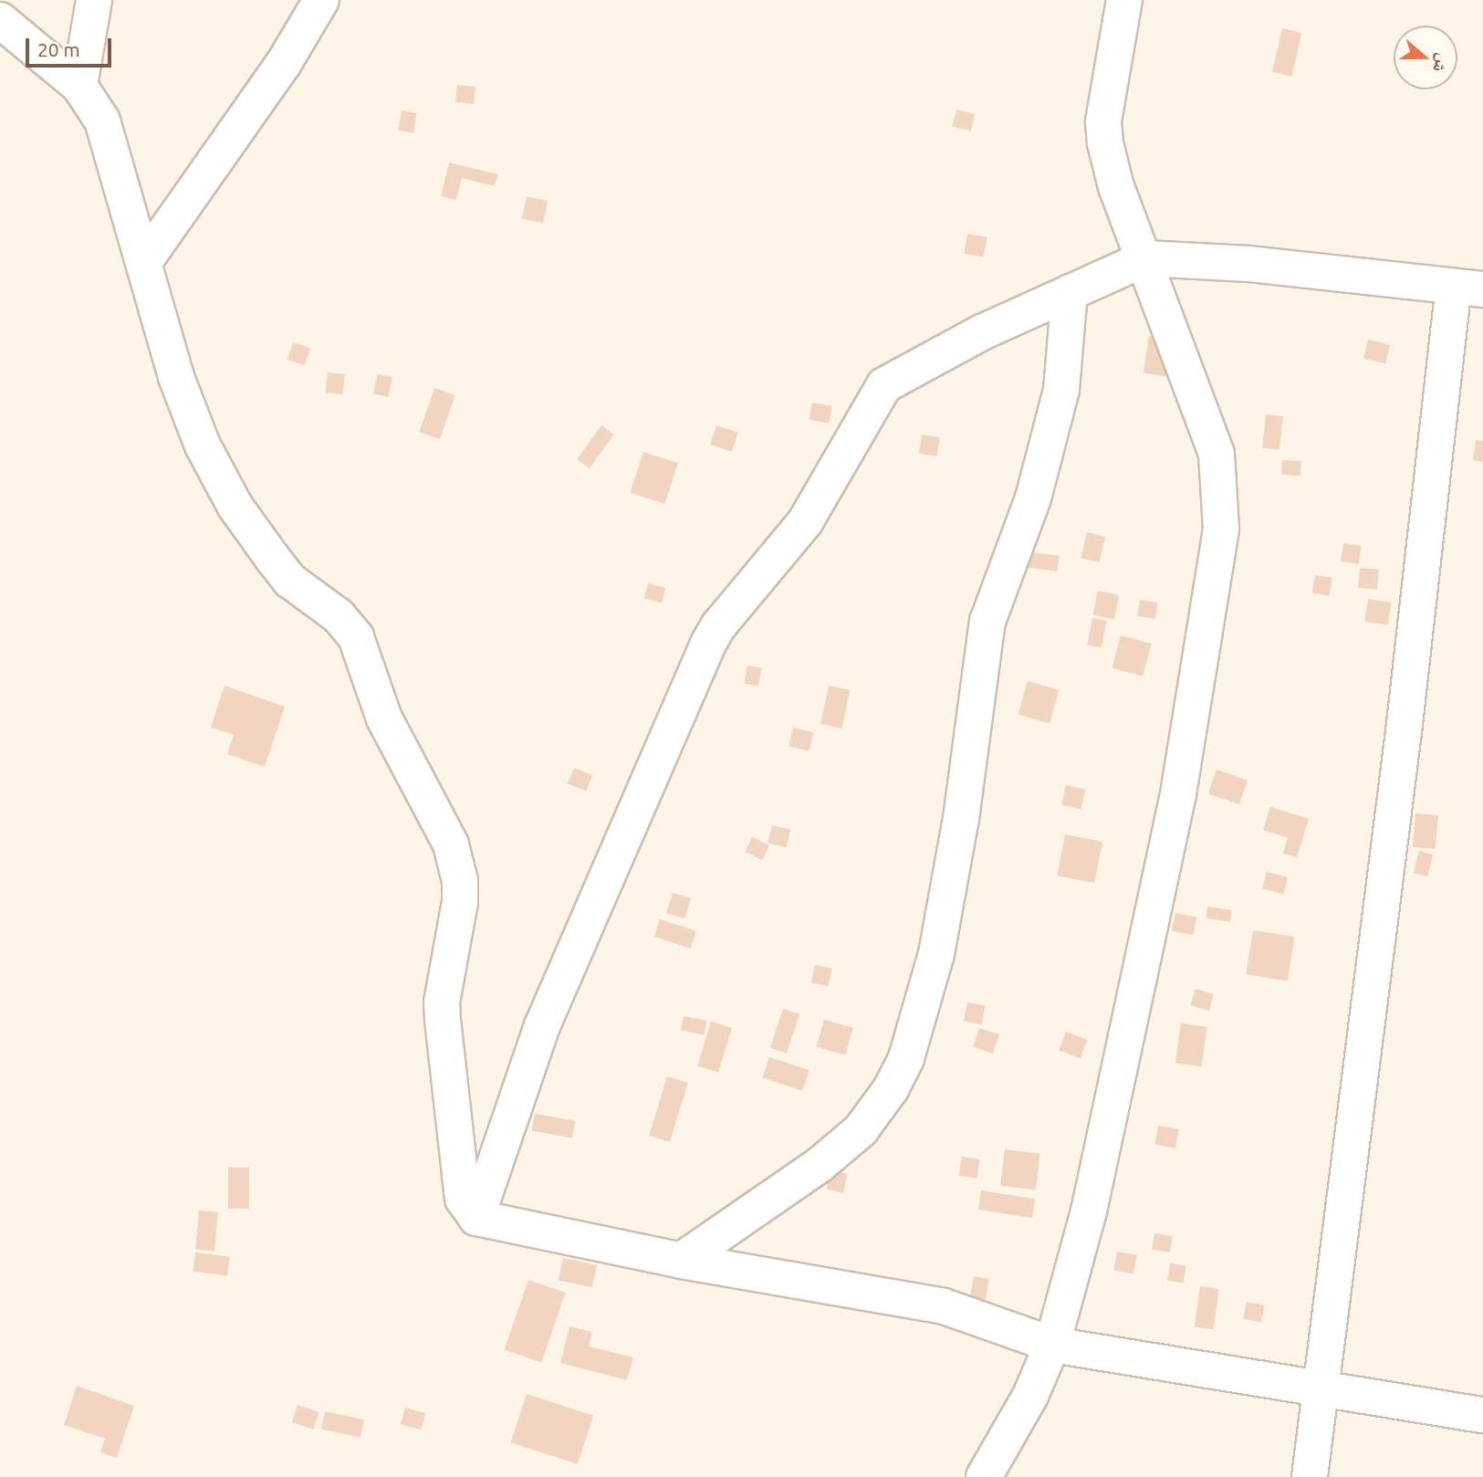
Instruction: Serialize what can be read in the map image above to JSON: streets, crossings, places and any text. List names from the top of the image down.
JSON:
{
  "scale_bar": "20 m",
  "north": "right"
}
